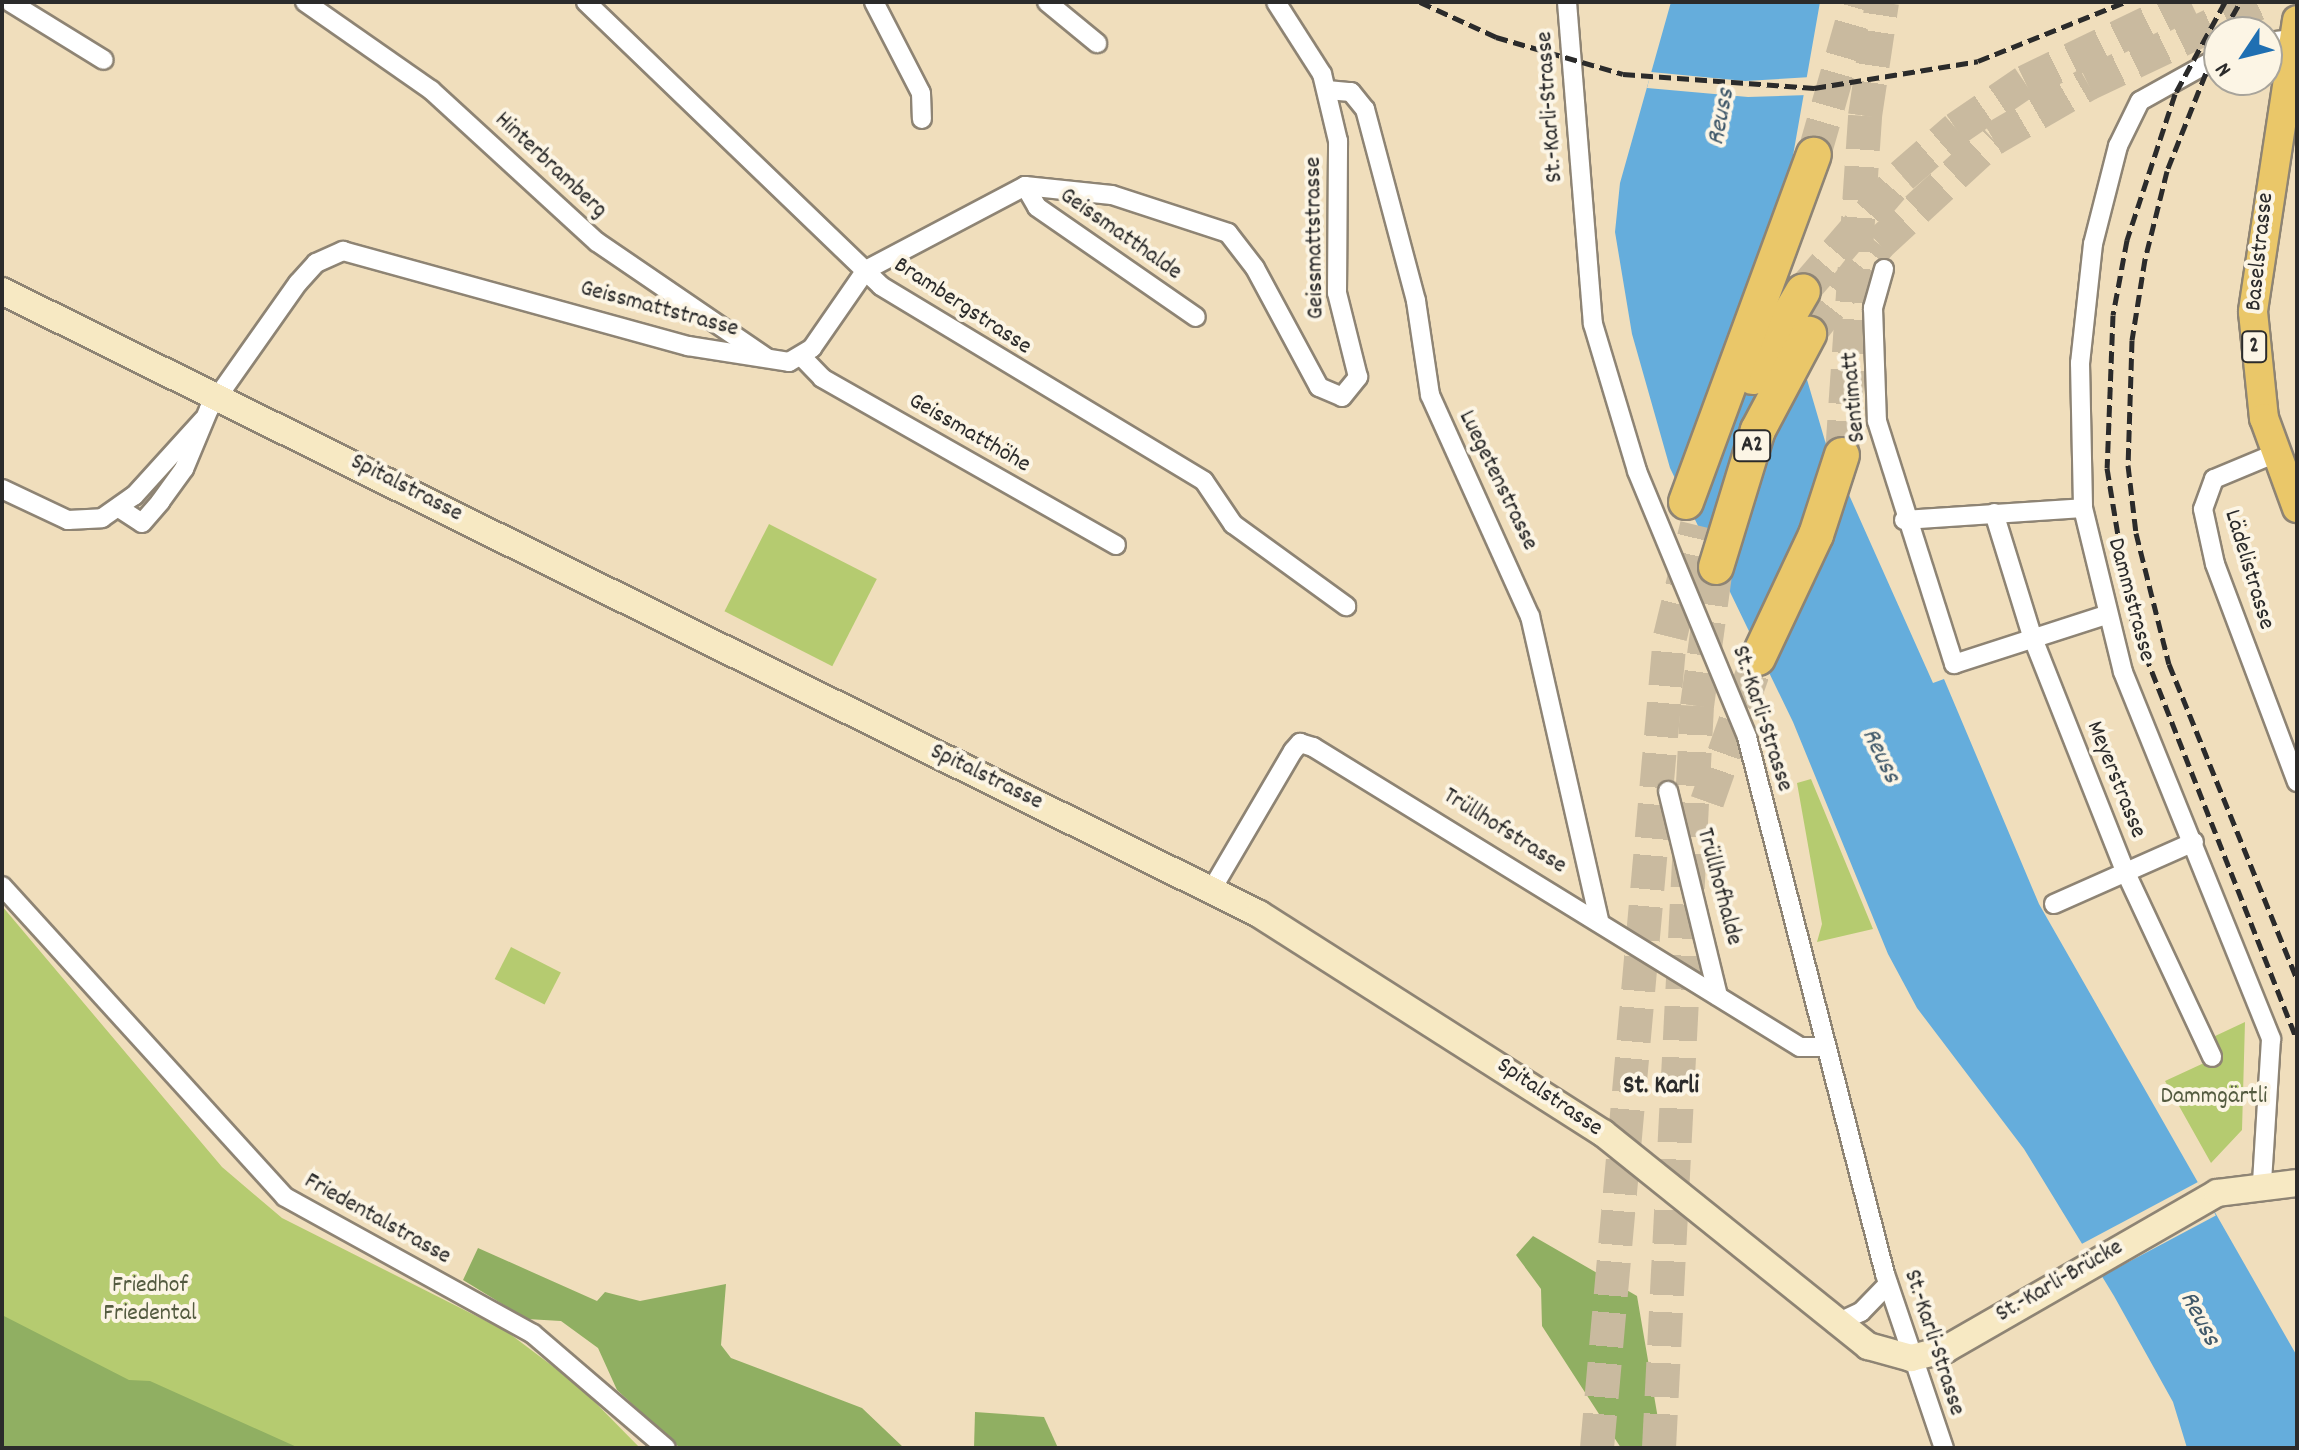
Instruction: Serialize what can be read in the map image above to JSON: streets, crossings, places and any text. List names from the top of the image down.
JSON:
{
  "streets": {
    "highway": ["A2"],
    "main road": [
      "Baselstrasse",
      "2",
      "Spitalstrasse",
      "St.-Karli-Brücke"
    ],
    "street": [
      "St.-Karli-Strasse",
      "Hinterbramberg",
      "Geissmatthalde",
      "Geissmattstrasse",
      "Brambergstrasse",
      "Sentimatt",
      "Geissmatthöhe",
      "Luegetenstrasse",
      "Lädelistrasse",
      "Dammstrasse",
      "Meyerstrasse",
      "Trüllhofstrasse",
      "Trüllhofhalde",
      "Friedentalstrasse"
    ]
  },
  "crossings": [
    ["St.-Karli-Strasse", "Spitalstrasse"],
    ["St.-Karli-Strasse", "Trüllhofstrasse"],
    ["St.-Karli-Strasse", "St.-Karli-Brücke"],
    ["Hinterbramberg", "Geissmattstrasse"],
    ["Geissmatthalde", "Geissmattstrasse"],
    ["Geissmattstrasse", "Geissmatthöhe"],
    ["Geissmattstrasse", "Luegetenstrasse"],
    ["Geissmattstrasse", "Spitalstrasse"],
    ["Baselstrasse", "Lädelistrasse"],
    ["Sentimatt", "Meyerstrasse"],
    ["Luegetenstrasse", "Trüllhofstrasse"],
    ["Spitalstrasse", "Trüllhofstrasse"],
    ["Spitalstrasse", "St.-Karli-Brücke"],
    ["Dammstrasse", "St.-Karli-Brücke"],
    ["Trüllhofstrasse", "Trüllhofhalde"]
  ],
  "districts": ["St. Karli"],
  "water": ["Reuss"],
  "parks": ["Dammgärtli", "Friedhof Friedental"],
  "north": "bottom left"
}
